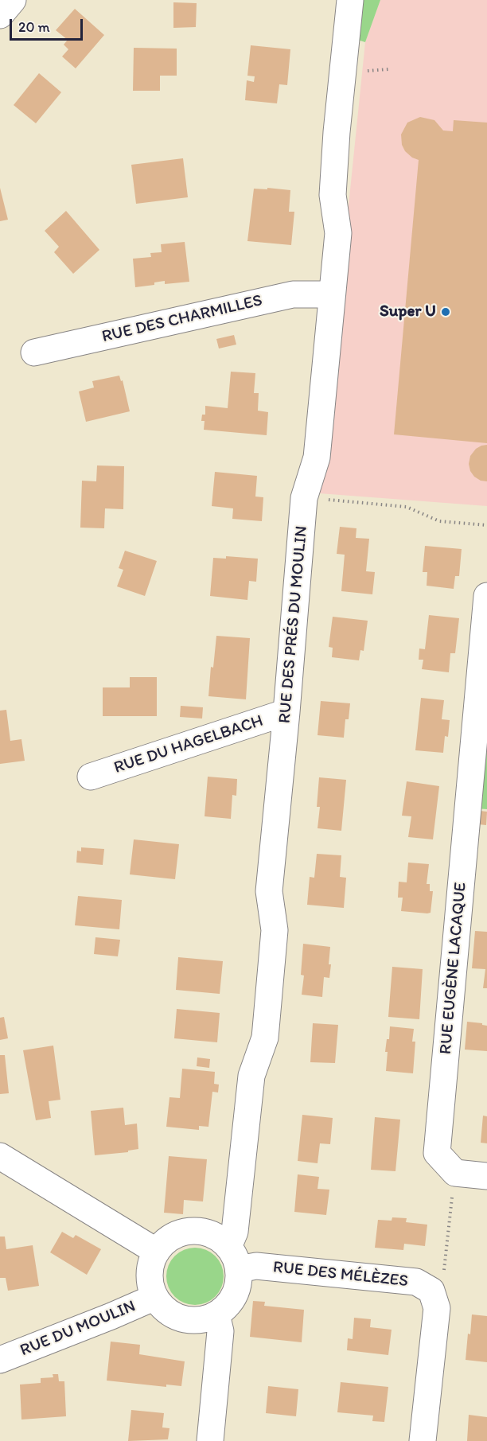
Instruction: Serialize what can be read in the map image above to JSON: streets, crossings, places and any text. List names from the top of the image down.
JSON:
{
  "streets": {
    "street": [
      "RUE DES CHARMILLES",
      "RUE DES PRÉS DU MOULIN",
      "RUE DU HAGELBACH",
      "RUE EUGÈNE LACAQUE",
      "RUE DES MÉLÈZES",
      "RUE DU MOULIN"
    ]
  },
  "crossings": [
    ["RUE DES CHARMILLES", "RUE DES PRÉS DU MOULIN"],
    ["RUE DES PRÉS DU MOULIN", "RUE DU HAGELBACH"],
    ["RUE DES PRÉS DU MOULIN", "RUE DES MÉLÈZES"],
    ["RUE DES PRÉS DU MOULIN", "RUE DU MOULIN"],
    ["RUE DES MÉLÈZES", "RUE DU MOULIN"]
  ],
  "places": ["Super U"],
  "scale_bar": "20 m"
}
